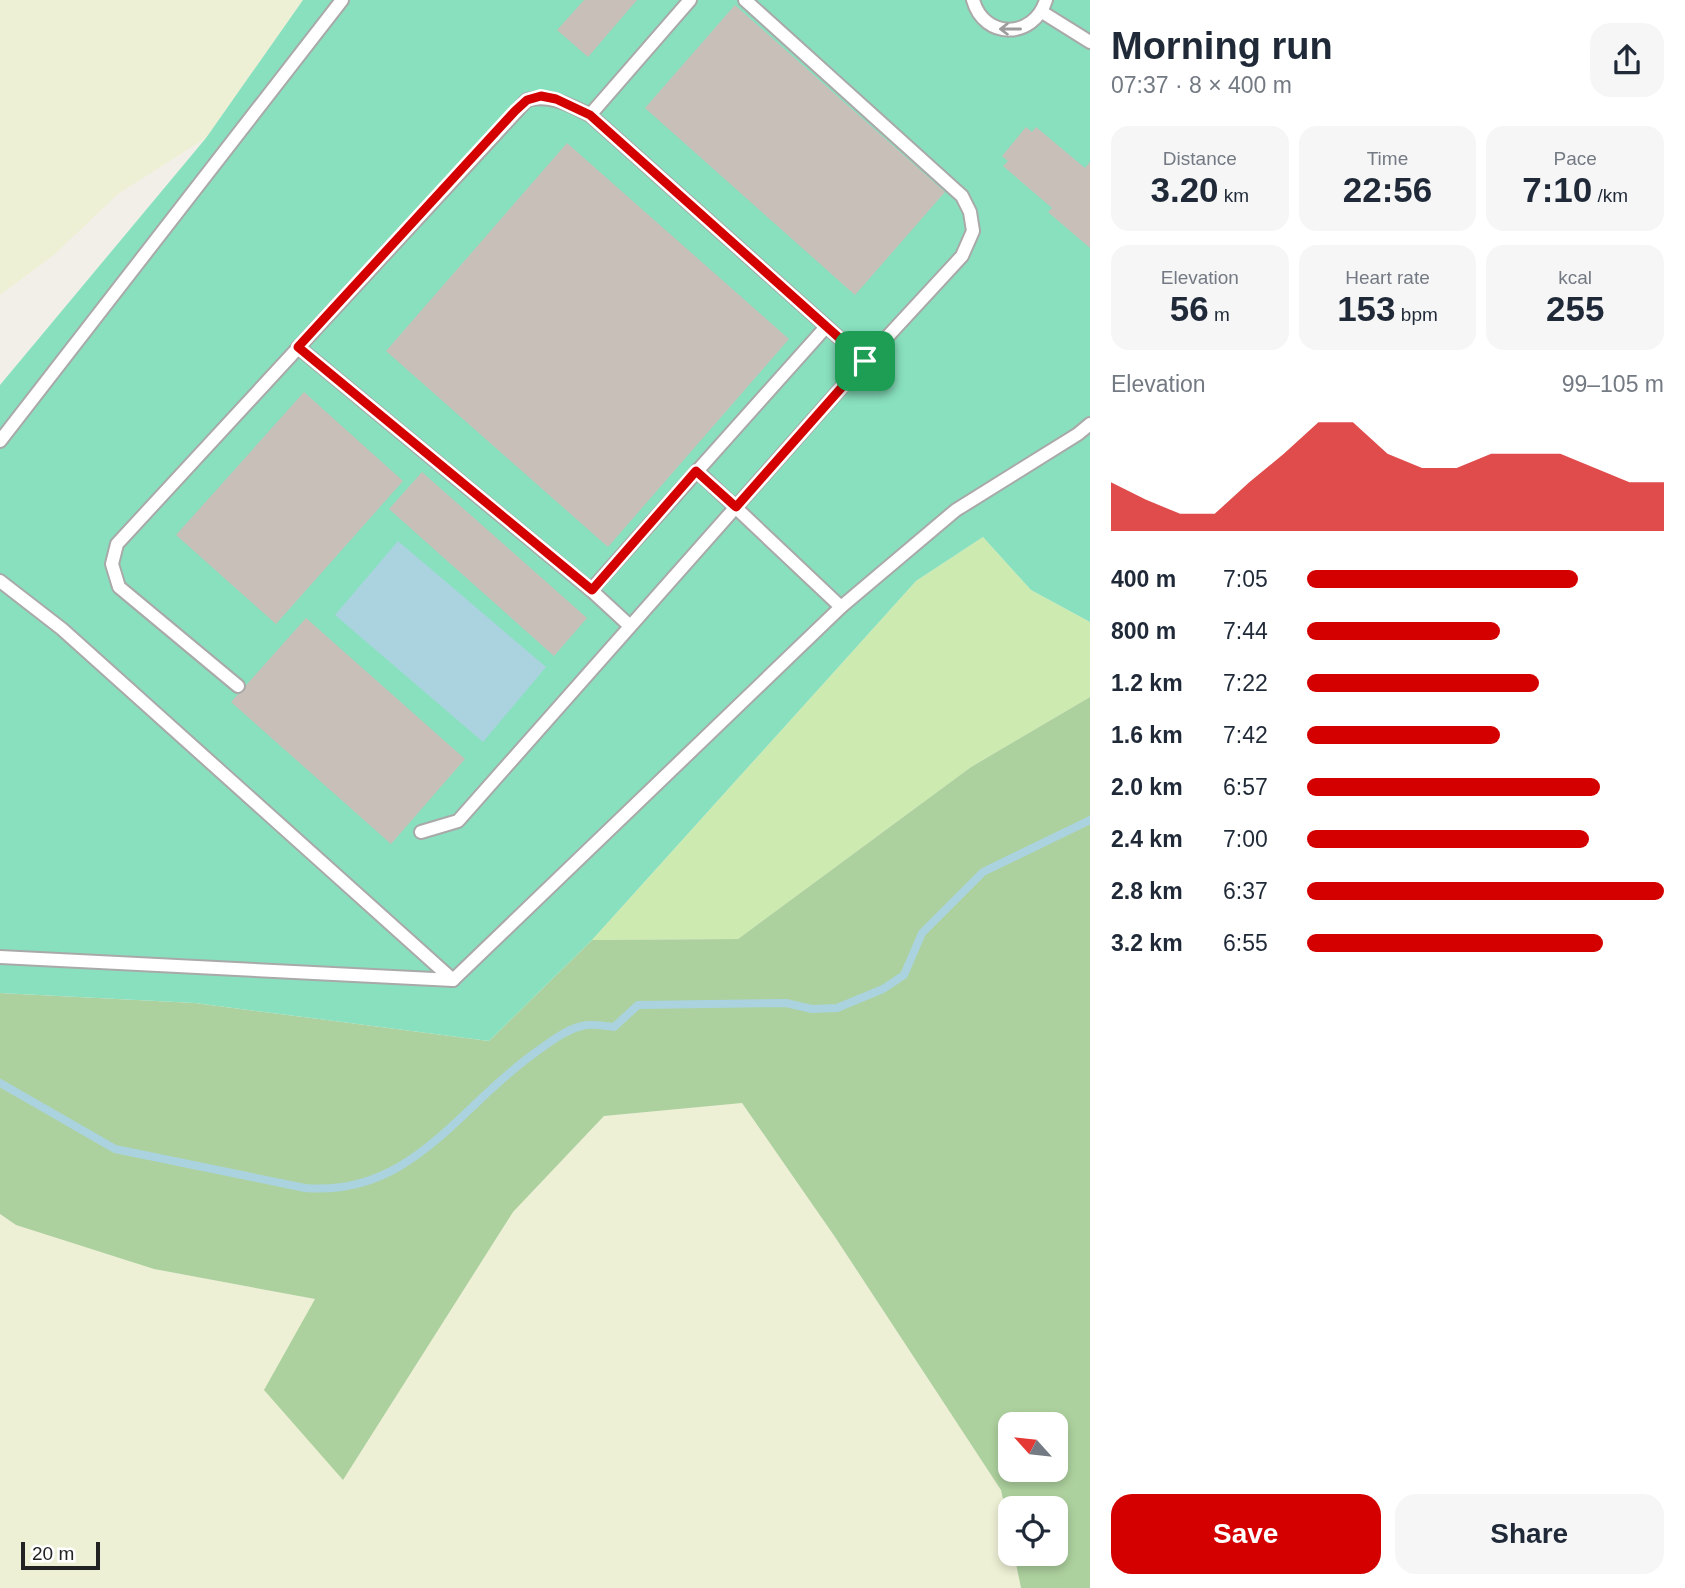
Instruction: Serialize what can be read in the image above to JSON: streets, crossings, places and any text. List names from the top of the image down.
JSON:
{
  "scale_bar": "20 m",
  "north": "top left",
  "page": {
    "heading": ["Morning run", "07:37 · 8 × 400 m"],
    "stats": [
      ["Distance", "3.20 km"],
      ["Time", "22:56"],
      ["Pace", "7:10 /km"],
      ["Elevation", "56 m"],
      ["Heart rate", "153 bpm"],
      ["kcal", "255"]
    ],
    "chart": ["Elevation", "99–105 m"],
    "list": [
      {
        "name": "400 m",
        "note": "7:05"
      },
      {
        "name": "800 m",
        "note": "7:44"
      },
      {
        "name": "1.2 km",
        "note": "7:22"
      },
      {
        "name": "1.6 km",
        "note": "7:42"
      },
      {
        "name": "2.0 km",
        "note": "6:57"
      },
      {
        "name": "2.4 km",
        "note": "7:00"
      },
      {
        "name": "2.8 km",
        "note": "6:37"
      },
      {
        "name": "3.2 km",
        "note": "6:55"
      }
    ],
    "buttons": ["Save", "Share"],
    "scale": "20 m"
  }
}
